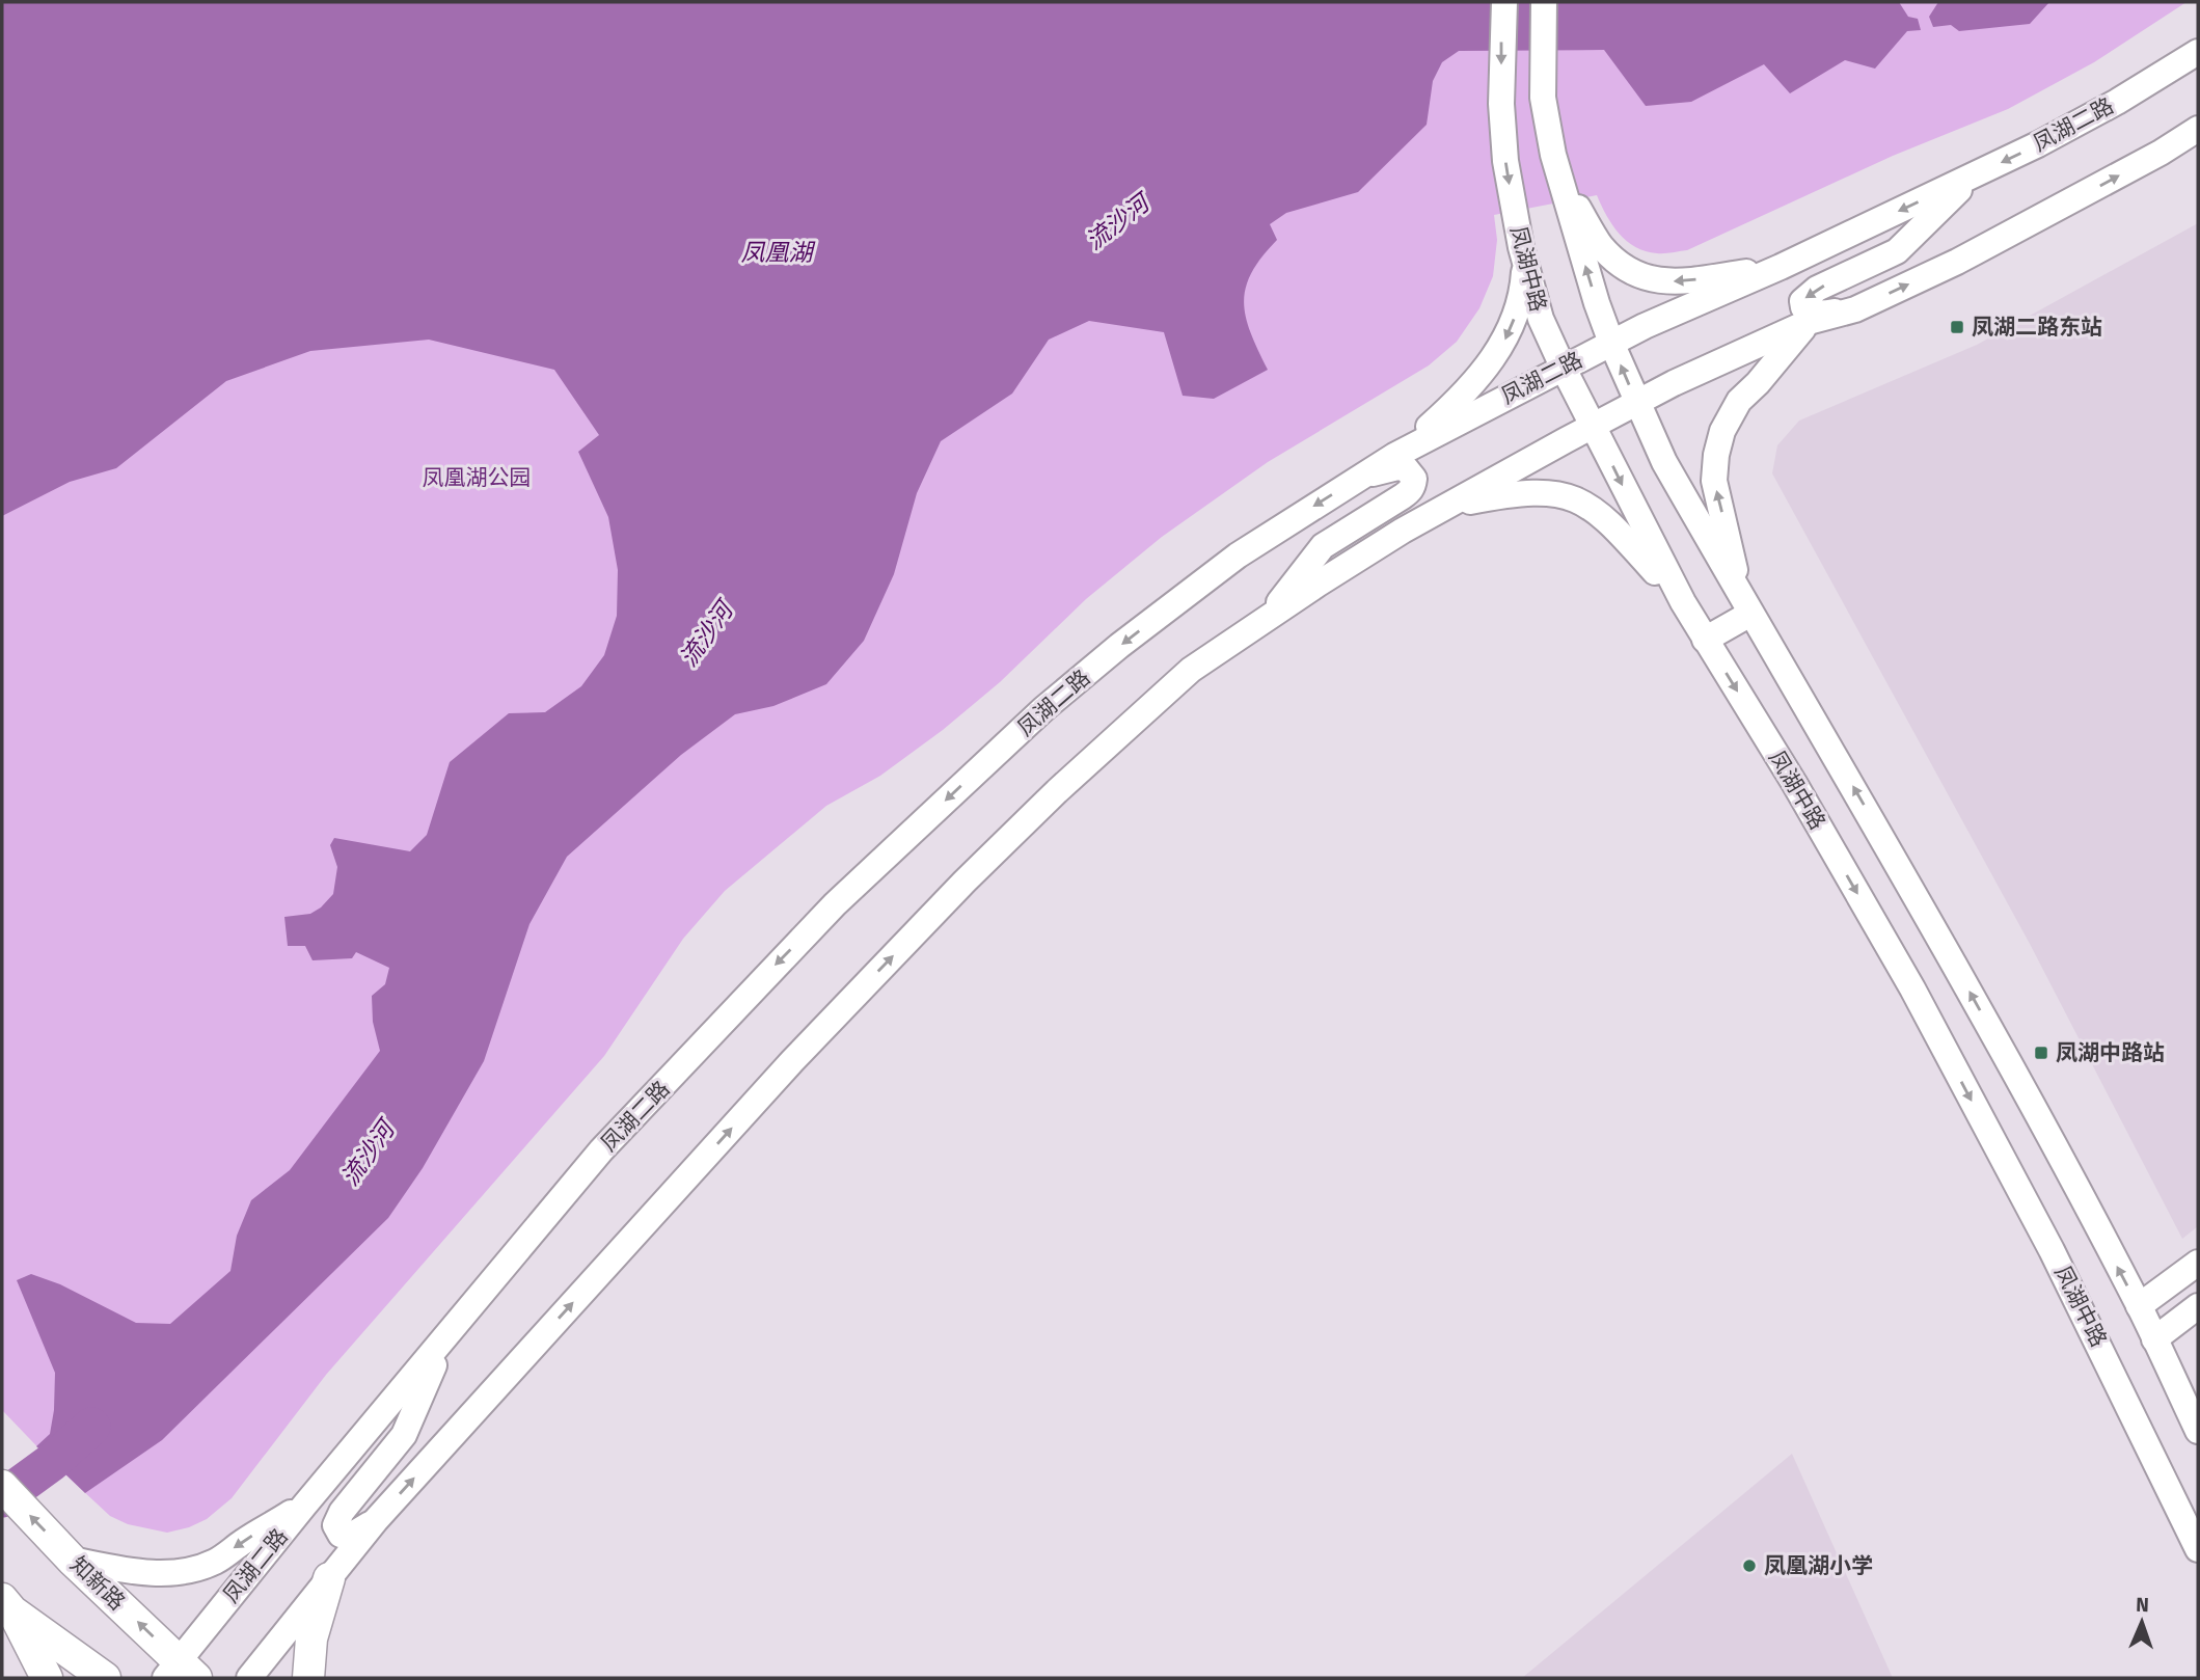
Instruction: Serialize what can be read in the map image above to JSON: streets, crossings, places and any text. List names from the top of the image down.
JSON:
{
  "streets": {
    "main road": ["知新路"],
    "street": ["凤湖二路", "凤湖中路"]
  },
  "crossings": [
    ["凤湖二路", "凤湖中路"],
    ["凤湖二路", "知新路"]
  ],
  "water": ["流沙河", "凤凰湖"],
  "parks": ["凤凰湖公园"],
  "places": {
    "transit": ["凤湖二路东站", "凤湖中路站"],
    "other": ["凤凰湖小学"]
  },
  "north": "top"
}
